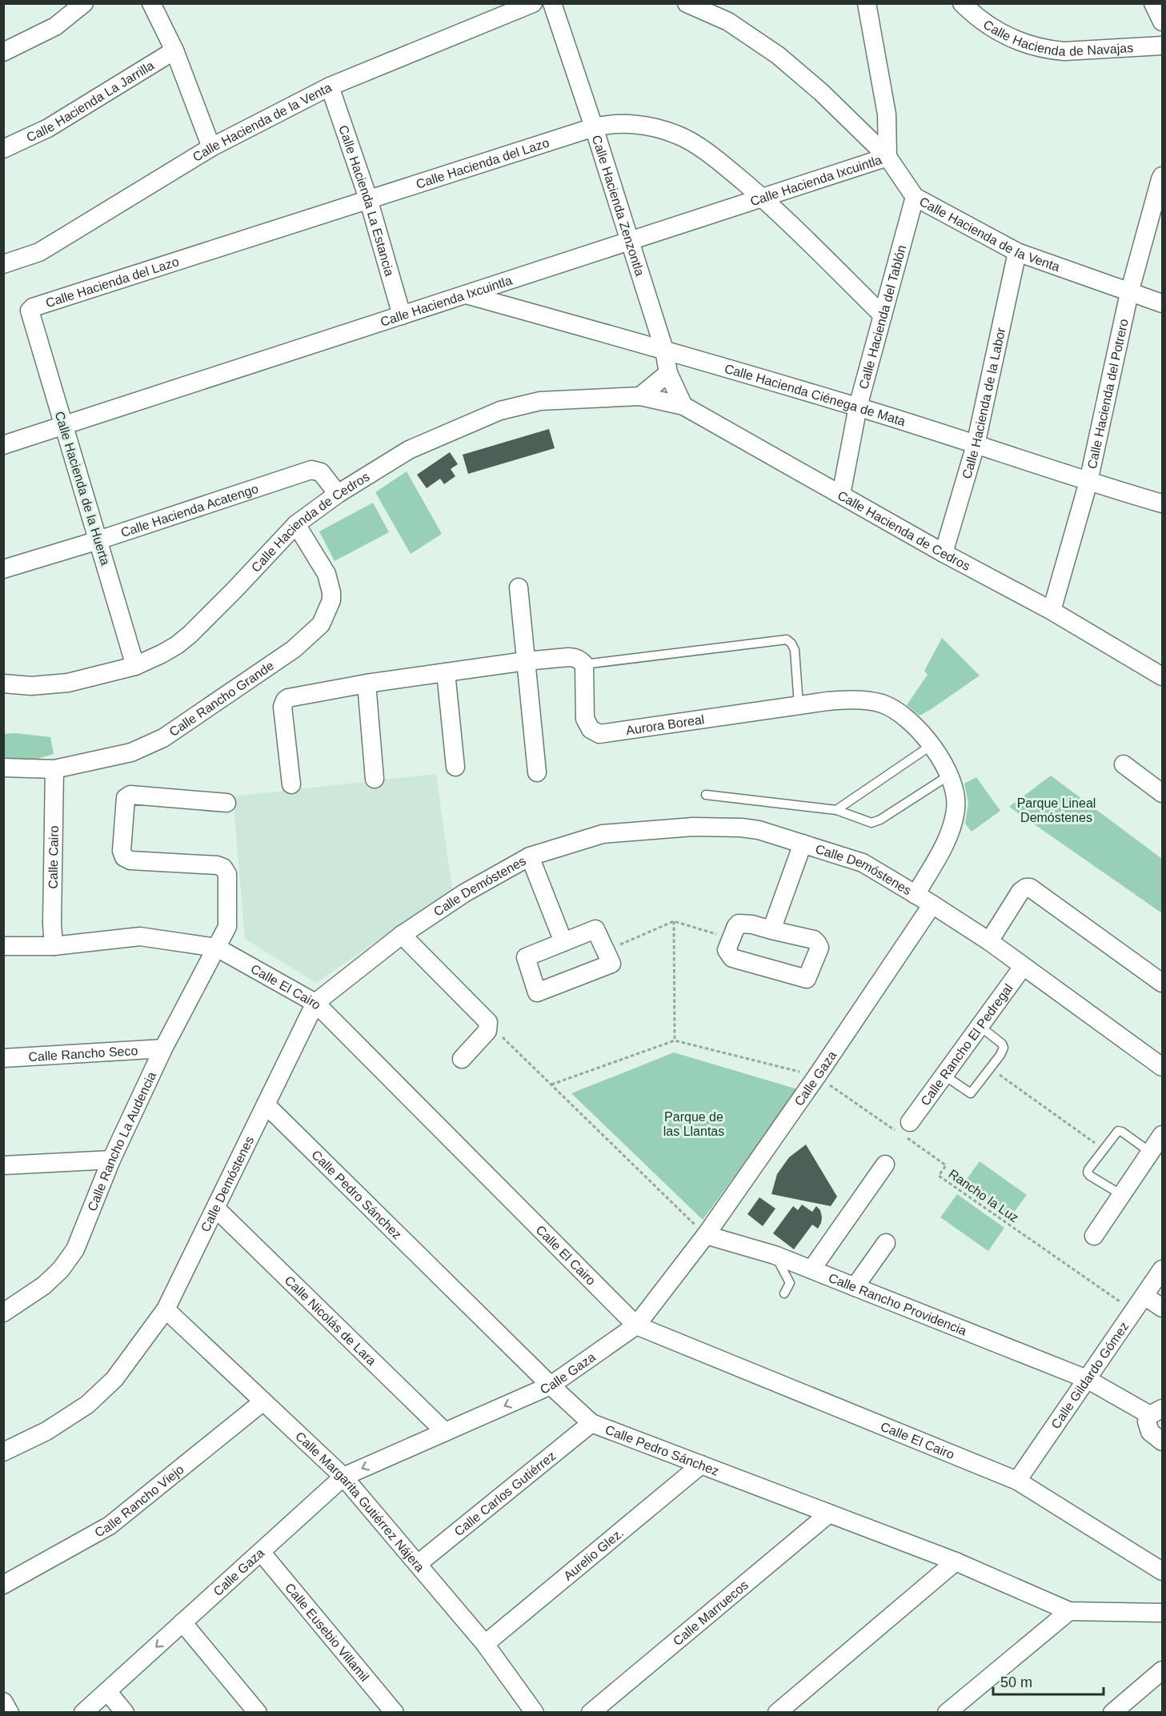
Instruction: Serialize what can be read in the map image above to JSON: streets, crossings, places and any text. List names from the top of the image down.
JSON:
{
  "streets": {
    "street": [
      "Calle Hacienda de Navajas",
      "Calle Hacienda La Jarrilla",
      "Calle Hacienda de la Venta",
      "Calle Hacienda del Lazo",
      "Calle Hacienda Ixcuintla",
      "Calle Hacienda La Estancia",
      "Calle Hacienda Zenzontla",
      "Calle Hacienda del Tablón",
      "Calle Hacienda del Potrero",
      "Calle Hacienda Ciénega de Mata",
      "Calle Hacienda de la Labor",
      "Calle Hacienda de la Huerta",
      "Calle Hacienda Acatengo",
      "Calle Hacienda de Cedros",
      "Calle Rancho Grande",
      "Aurora Boreal",
      "Calle Cairo",
      "Calle Demóstenes",
      "Calle El Cairo",
      "Calle Rancho El Pedregal",
      "Calle Rancho Seco",
      "Calle Gaza",
      "Calle Rancho La Audencia",
      "Calle Pedro Sánchez",
      "Calle Rancho Providencia",
      "Calle Nicolás de Lara",
      "Calle Gildardo Gómez",
      "Calle Carlos Gutiérrez",
      "Calle Rancho Viejo",
      "Calle Margarita Gutiérrez Nájera",
      "Aurelio Glez.",
      "Calle Marruecos",
      "Calle Eusebio Villamil"
    ],
    "path": ["Rancho la Luz"]
  },
  "crossings": [
    ["Calle Hacienda de la Venta", "Calle Hacienda Ixcuintla"],
    ["Calle Hacienda de la Venta", "Calle Hacienda La Estancia"],
    ["Calle Hacienda de la Venta", "Calle Hacienda del Tablón"],
    ["Calle Hacienda de la Venta", "Calle Hacienda del Potrero"],
    ["Calle Hacienda de la Venta", "Calle Hacienda de la Labor"],
    ["Calle Hacienda del Lazo", "Calle Hacienda Ixcuintla"],
    ["Calle Hacienda del Lazo", "Calle Hacienda La Estancia"],
    ["Calle Hacienda del Lazo", "Calle Hacienda Zenzontla"],
    ["Calle Hacienda del Lazo", "Calle Hacienda del Tablón"],
    ["Calle Hacienda del Lazo", "Calle Hacienda de la Huerta"],
    ["Calle Hacienda Ixcuintla", "Calle Hacienda La Estancia"],
    ["Calle Hacienda Ixcuintla", "Calle Hacienda Zenzontla"],
    ["Calle Hacienda Ixcuintla", "Calle Hacienda Ciénega de Mata"],
    ["Calle Hacienda Ixcuintla", "Calle Hacienda de la Huerta"],
    ["Calle Hacienda Zenzontla", "Calle Hacienda Ciénega de Mata"],
    ["Calle Hacienda Zenzontla", "Calle Hacienda de Cedros"],
    ["Calle Hacienda del Tablón", "Calle Hacienda Ciénega de Mata"],
    ["Calle Hacienda del Tablón", "Calle Hacienda de Cedros"],
    ["Calle Hacienda del Potrero", "Calle Hacienda Ciénega de Mata"],
    ["Calle Hacienda del Potrero", "Calle Hacienda de Cedros"],
    ["Calle Hacienda Ciénega de Mata", "Calle Hacienda de la Labor"],
    ["Calle Hacienda de la Labor", "Calle Hacienda de Cedros"],
    ["Calle Hacienda de la Huerta", "Calle Hacienda Acatengo"],
    ["Calle Hacienda de la Huerta", "Calle Hacienda de Cedros"],
    ["Calle Hacienda Acatengo", "Calle Hacienda de Cedros"],
    ["Calle Hacienda de Cedros", "Calle Rancho Grande"],
    ["Calle Rancho Grande", "Calle Cairo"],
    ["Aurora Boreal", "Calle Demóstenes"],
    ["Calle Cairo", "Calle El Cairo"],
    ["Calle Demóstenes", "Calle El Cairo"],
    ["Calle Demóstenes", "Calle Rancho El Pedregal"],
    ["Calle Demóstenes", "Calle Gaza"],
    ["Calle Demóstenes", "Calle Pedro Sánchez"],
    ["Calle Demóstenes", "Calle Nicolás de Lara"],
    ["Calle Demóstenes", "Calle Margarita Gutiérrez Nájera"],
    ["Calle El Cairo", "Calle Gaza"],
    ["Calle El Cairo", "Calle Rancho La Audencia"],
    ["Calle El Cairo", "Calle Gildardo Gómez"],
    ["Calle Rancho Seco", "Calle Rancho La Audencia"],
    ["Calle Gaza", "Calle Pedro Sánchez"],
    ["Calle Gaza", "Rancho la Luz"],
    ["Calle Gaza", "Calle Rancho Providencia"],
    ["Calle Gaza", "Calle Nicolás de Lara"],
    ["Calle Gaza", "Calle Margarita Gutiérrez Nájera"],
    ["Calle Gaza", "Calle Eusebio Villamil"],
    ["Calle Pedro Sánchez", "Calle Carlos Gutiérrez"],
    ["Calle Pedro Sánchez", "Aurelio Glez."],
    ["Calle Pedro Sánchez", "Calle Marruecos"],
    ["Rancho la Luz", "Calle Gildardo Gómez"],
    ["Calle Rancho Providencia", "Calle Gildardo Gómez"],
    ["Calle Carlos Gutiérrez", "Calle Margarita Gutiérrez Nájera"],
    ["Calle Rancho Viejo", "Calle Margarita Gutiérrez Nájera"],
    ["Calle Margarita Gutiérrez Nájera", "Aurelio Glez."]
  ],
  "parks": ["Parque Lineal Demóstenes", "Parque de las Llantas"],
  "scale_bar": "50 m"
}
